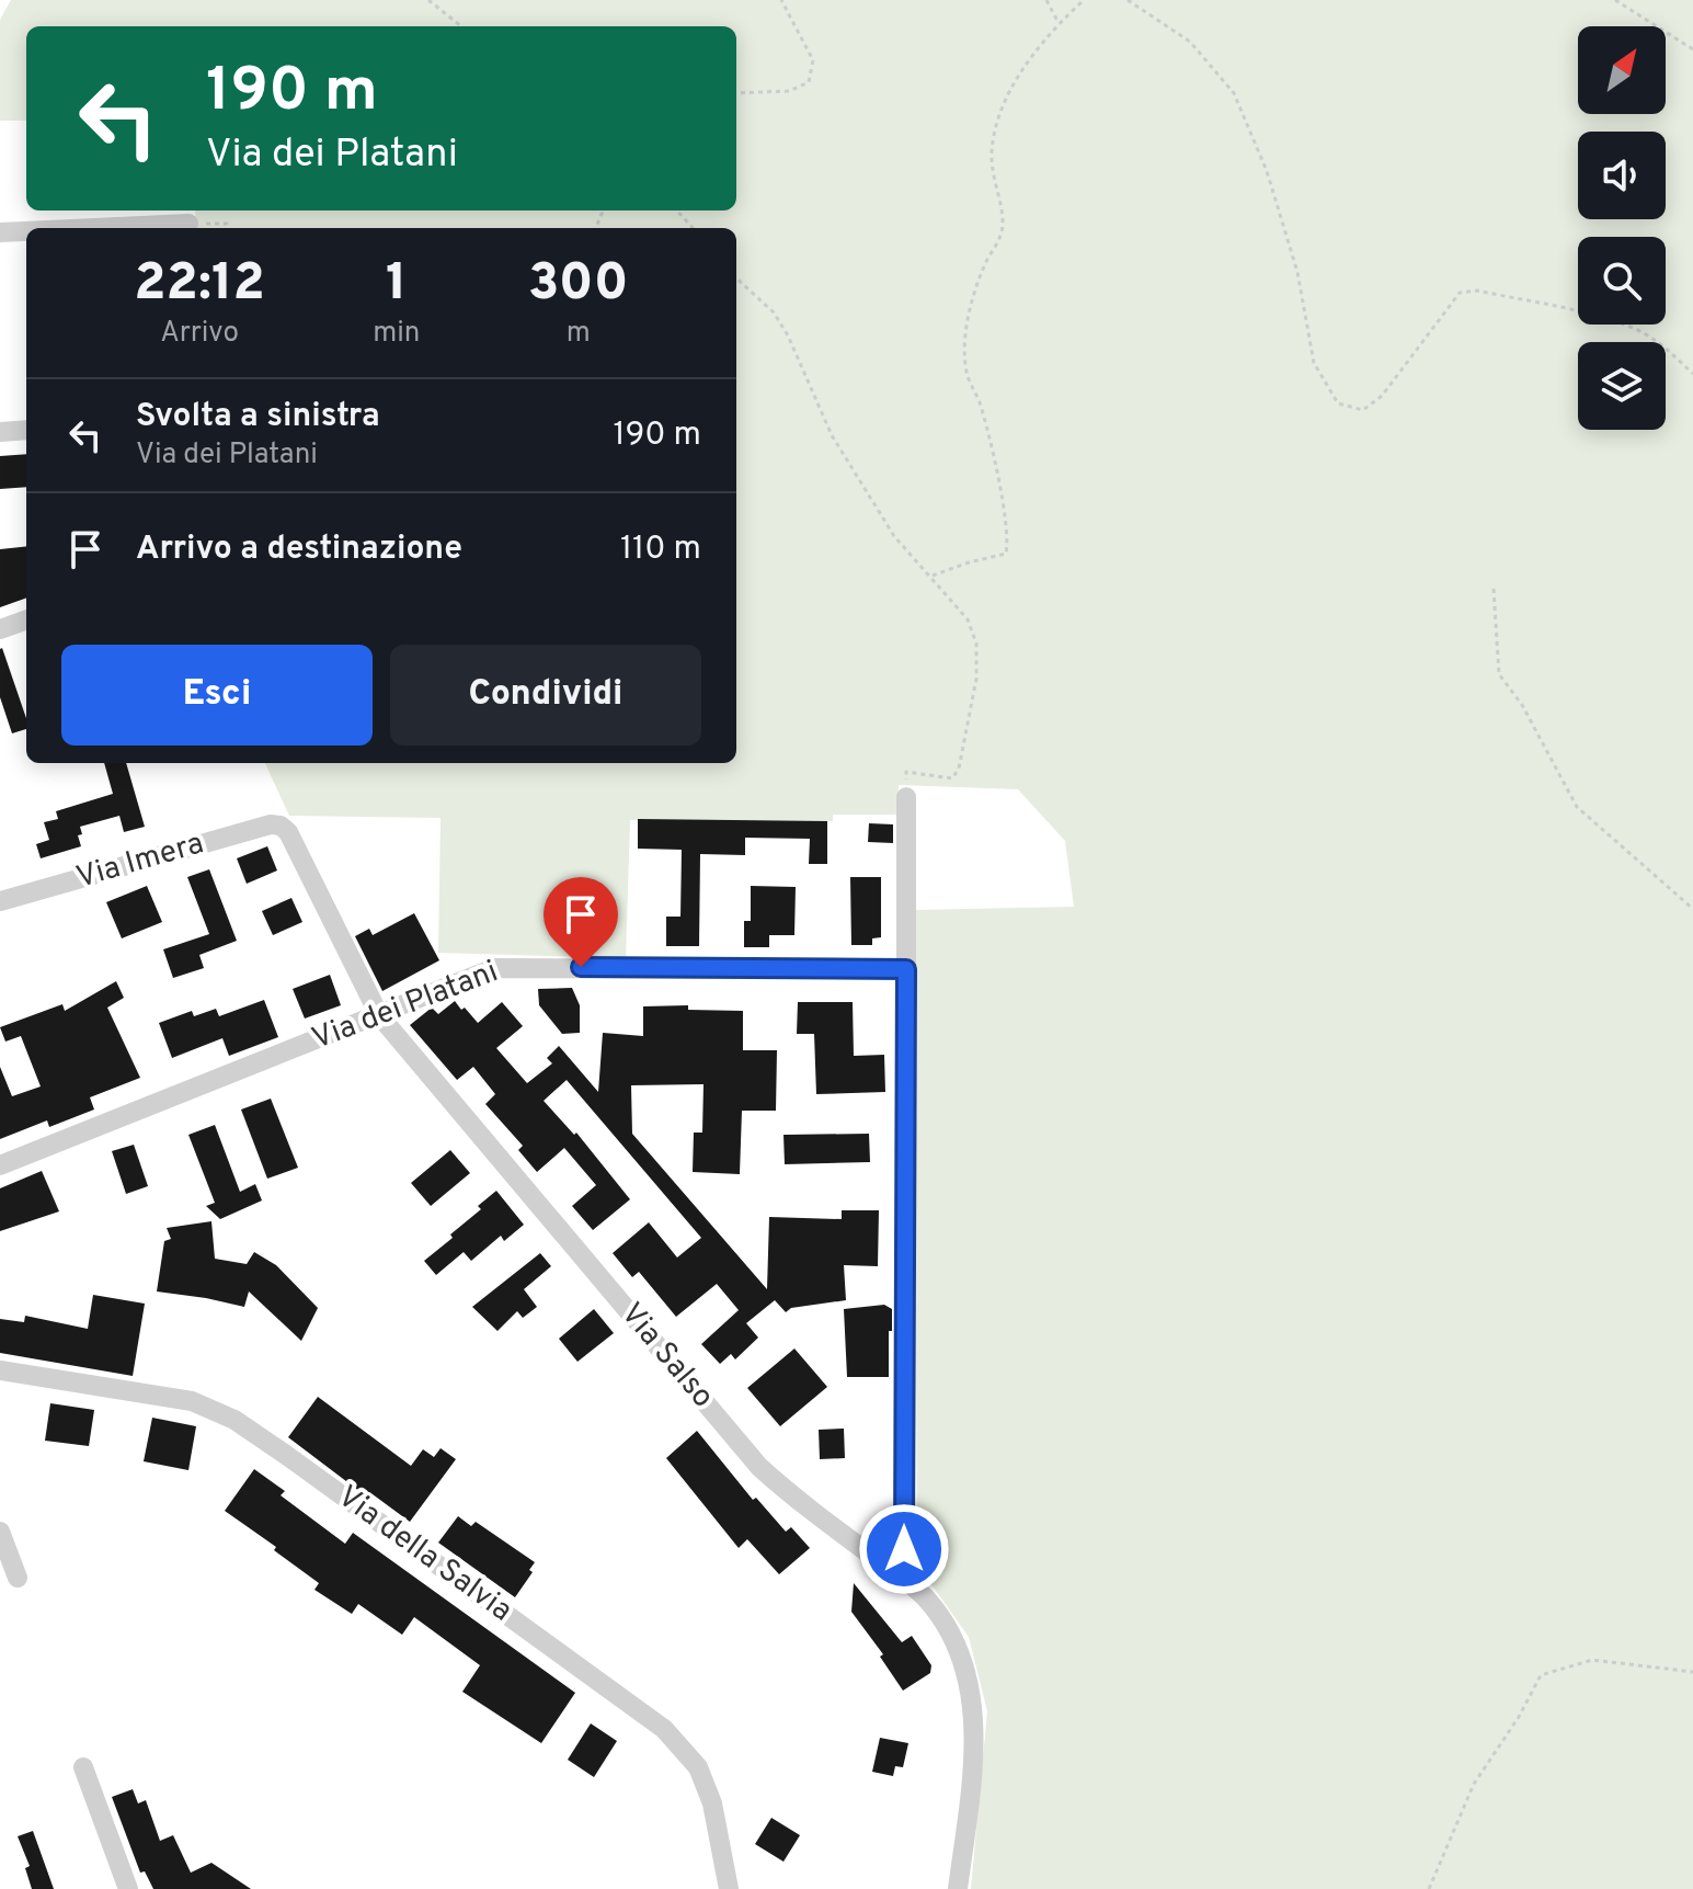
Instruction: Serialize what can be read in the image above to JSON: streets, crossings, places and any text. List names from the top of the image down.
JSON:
{
  "streets": {
    "street": [
      "Via Imera",
      "Via dei Platani",
      "Via Salso",
      "Via della Salvia"
    ]
  },
  "crossings": [
    ["Via Imera", "Via Salso"],
    ["Via dei Platani", "Via Salso"]
  ],
  "north": "top right",
  "page": {
    "turn": ["190 m", "Via dei Platani"],
    "eta": [
      "22:12",
      "Arrivo",
      "1",
      "min",
      "300",
      "m"
    ],
    "list": [
      {
        "name": "Svolta a sinistra",
        "note": "Via dei Platani",
        "value": "190 m"
      },
      {
        "name": "Arrivo a destinazione",
        "value": "110 m"
      }
    ],
    "buttons": ["Esci", "Condividi"]
  }
}
